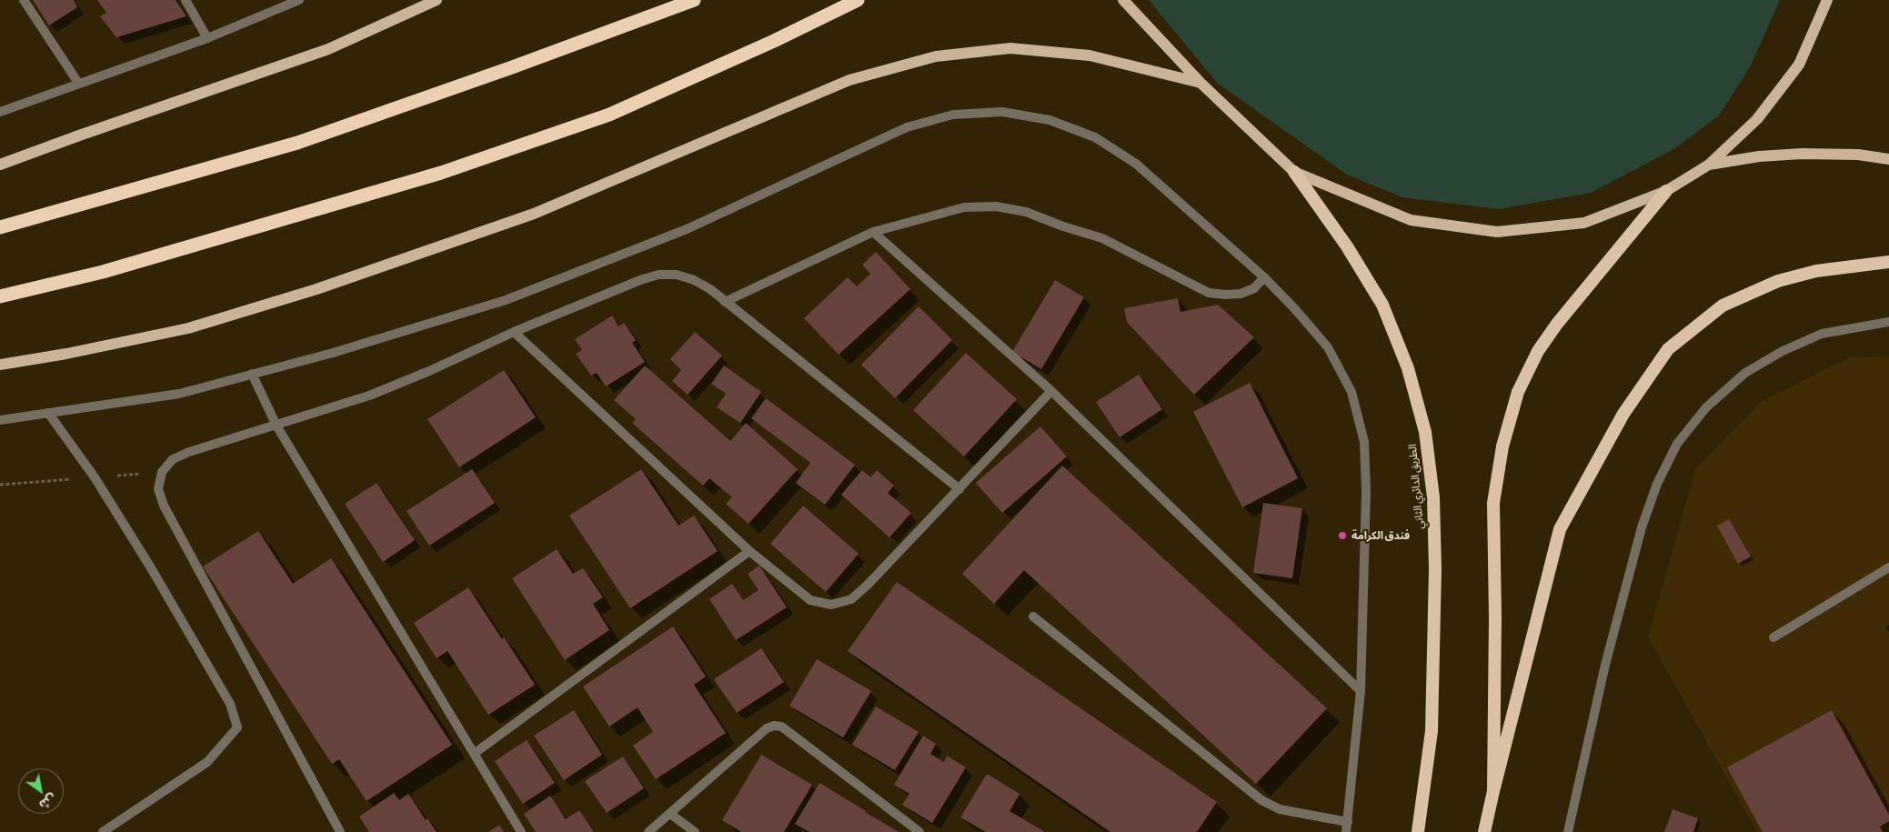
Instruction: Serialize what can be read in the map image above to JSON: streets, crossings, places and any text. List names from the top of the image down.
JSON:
{
  "streets": {
    "highway": ["الطريق الدائري الثاني"]
  },
  "places": ["فندق الكرامة"],
  "north": "bottom right"
}
